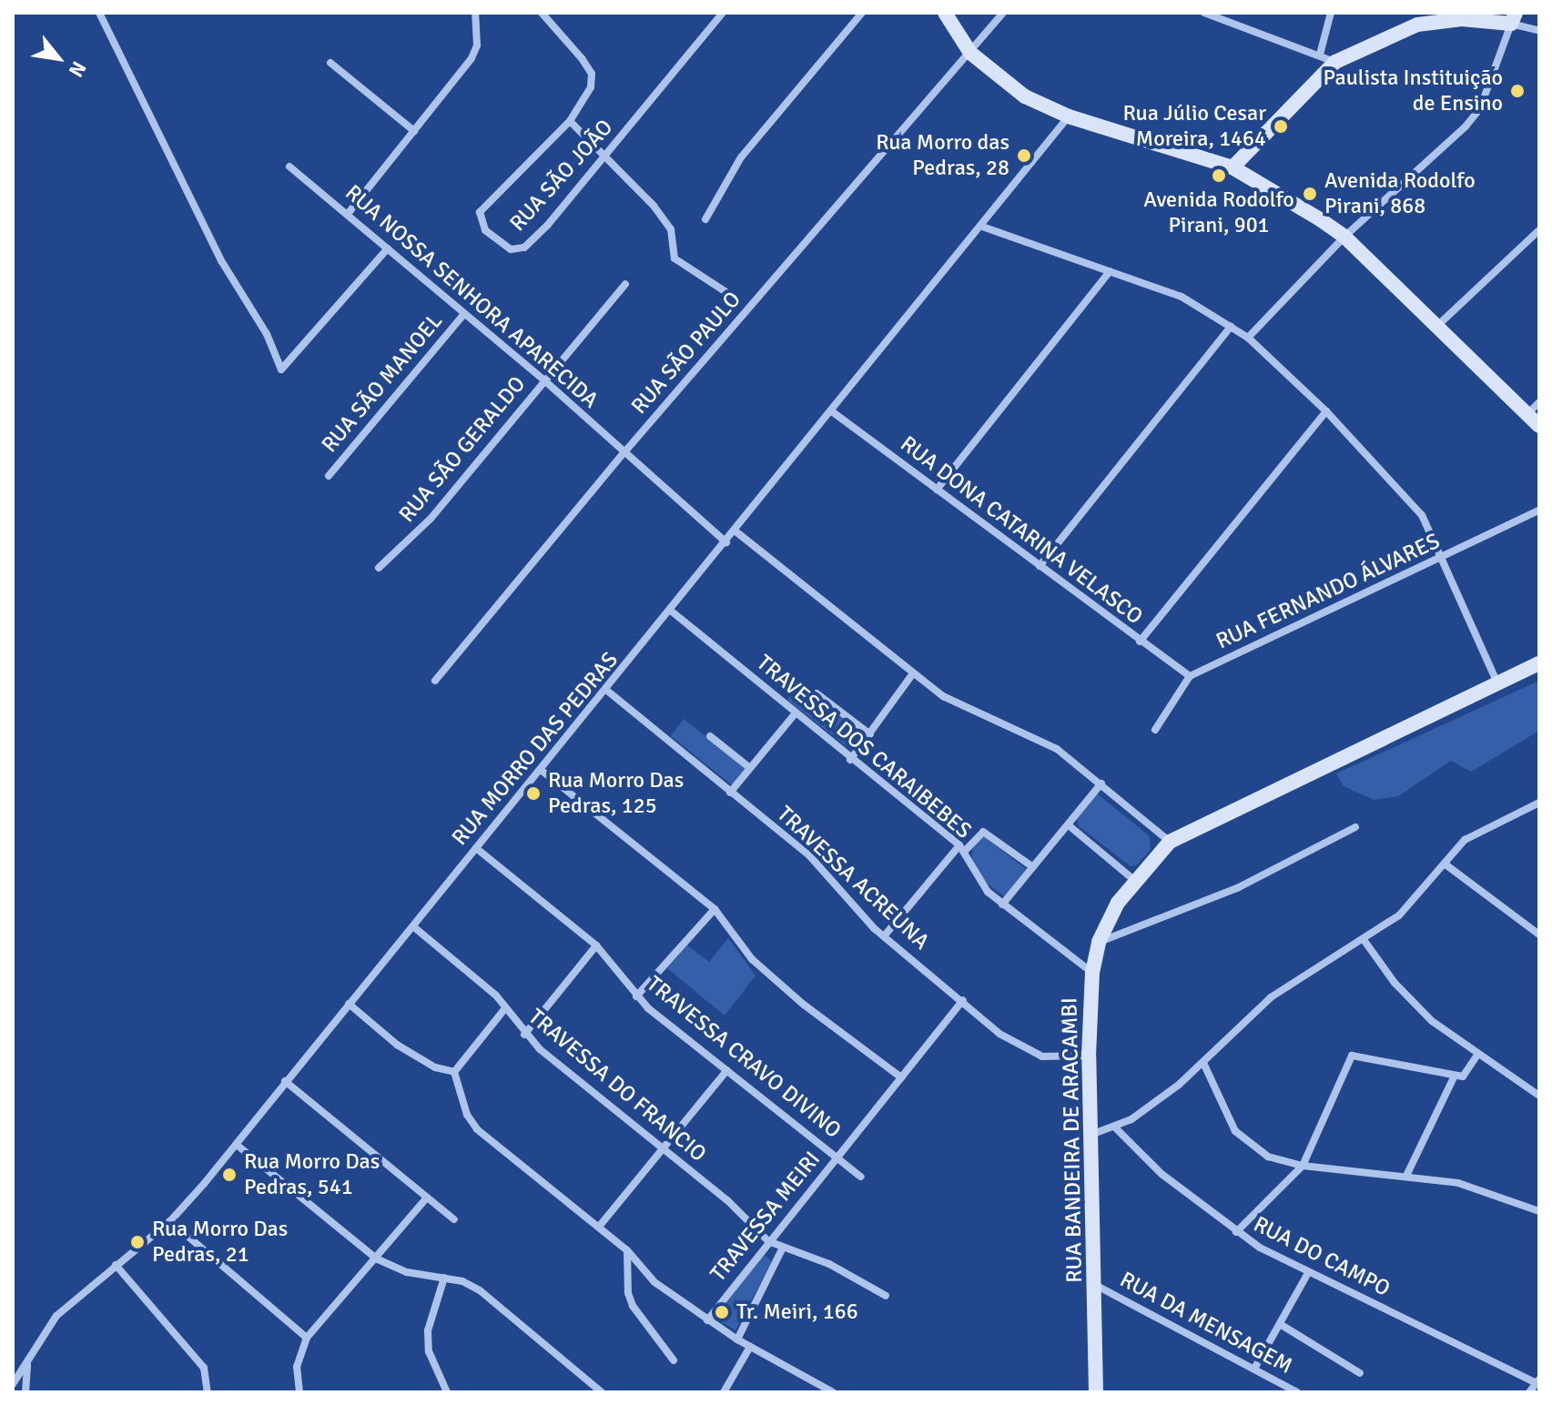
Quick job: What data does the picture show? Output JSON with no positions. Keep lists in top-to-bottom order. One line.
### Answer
{"streets":{"main road":["RUA BANDEIRA DE ARACAMBI"],"street":["RUA SÃO JOÃO","RUA NOSSA SENHORA APARECIDA","RUA SÃO PAULO","RUA SÃO MANOEL","RUA SÃO GERALDO","RUA DONA CATARINA VELASCO","RUA FERNANDO ÁLVARES","TRAVESSA DOS CARAIBEBES","RUA MORRO DAS PEDRAS","TRAVESSA ACREUNA","TRAVESSA CRAVO DIVINO","TRAVESSA DO FRANCIO","TRAVESSA MEIRI","RUA DO CAMPO","RUA DA MENSAGEM"]},"crossings":[["RUA NOSSA SENHORA APARECIDA","RUA SÃO PAULO"],["RUA NOSSA SENHORA APARECIDA","RUA SÃO MANOEL"],["RUA NOSSA SENHORA APARECIDA","RUA SÃO GERALDO"],["RUA NOSSA SENHORA APARECIDA","RUA MORRO DAS PEDRAS"],["RUA DONA CATARINA VELASCO","RUA FERNANDO ÁLVARES"],["RUA DONA CATARINA VELASCO","RUA MORRO DAS PEDRAS"],["TRAVESSA DOS CARAIBEBES","RUA MORRO DAS PEDRAS"],["TRAVESSA DOS CARAIBEBES","RUA BANDEIRA DE ARACAMBI"],["RUA MORRO DAS PEDRAS","TRAVESSA ACREUNA"],["RUA MORRO DAS PEDRAS","TRAVESSA CRAVO DIVINO"],["RUA MORRO DAS PEDRAS","TRAVESSA DO FRANCIO"],["TRAVESSA ACREUNA","RUA BANDEIRA DE ARACAMBI"],["TRAVESSA ACREUNA","TRAVESSA MEIRI"],["TRAVESSA CRAVO DIVINO","TRAVESSA MEIRI"],["TRAVESSA DO FRANCIO","TRAVESSA MEIRI"],["RUA BANDEIRA DE ARACAMBI","RUA DA MENSAGEM"]],"places":["Paulista Instituição de Ensino","Rua Júlio Cesar Moreira, 1464","Rua Morro das Pedras, 28","Avenida Rodolfo Pirani, 901","Avenida Rodolfo Pirani, 868","Rua Morro Das Pedras, 125","Rua Morro Das Pedras, 541","Rua Morro Das Pedras, 21","Tr. Meiri, 166"],"north":"bottom right"}
